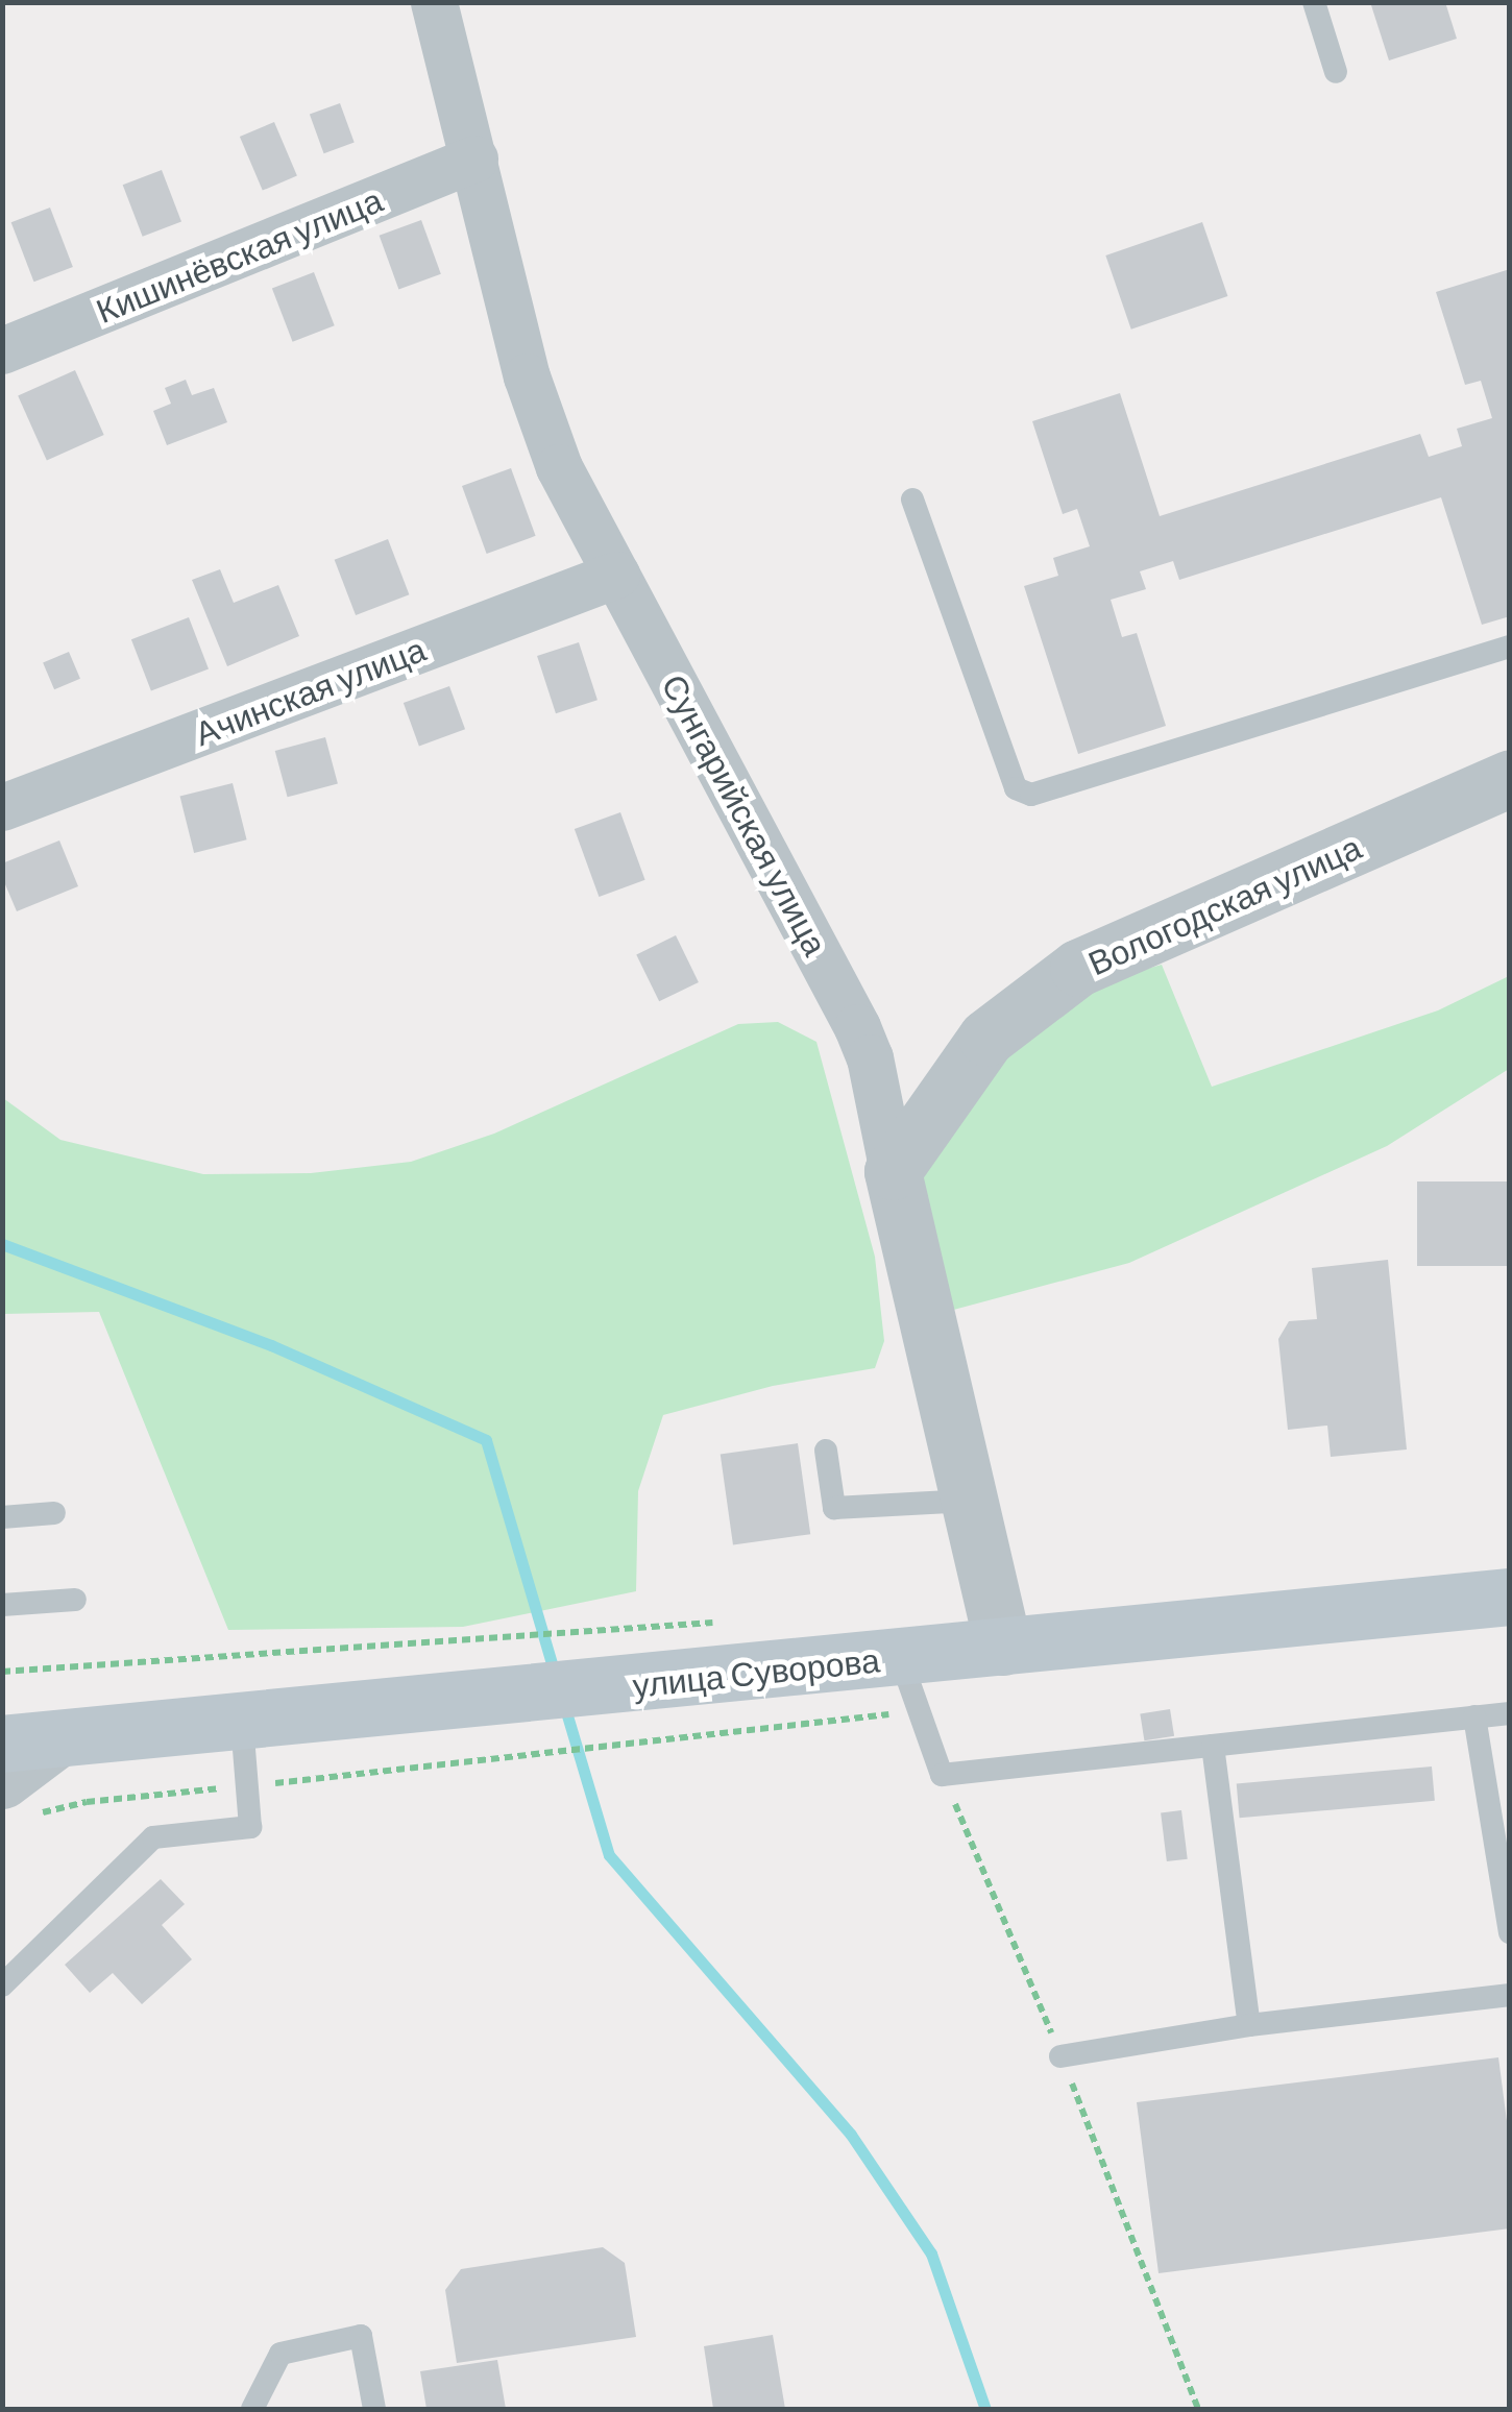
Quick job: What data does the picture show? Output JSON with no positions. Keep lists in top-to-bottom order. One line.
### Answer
{"streets":{"main road":["улица Суворова"],"street":["Кишинёвская улица","Ачинская улица","Сунгарийская улица","Вологодская улица"]},"crossings":[["Кишинёвская улица","Сунгарийская улица"],["Ачинская улица","Сунгарийская улица"],["Сунгарийская улица","Вологодская улица"],["Сунгарийская улица","улица Суворова"]]}
